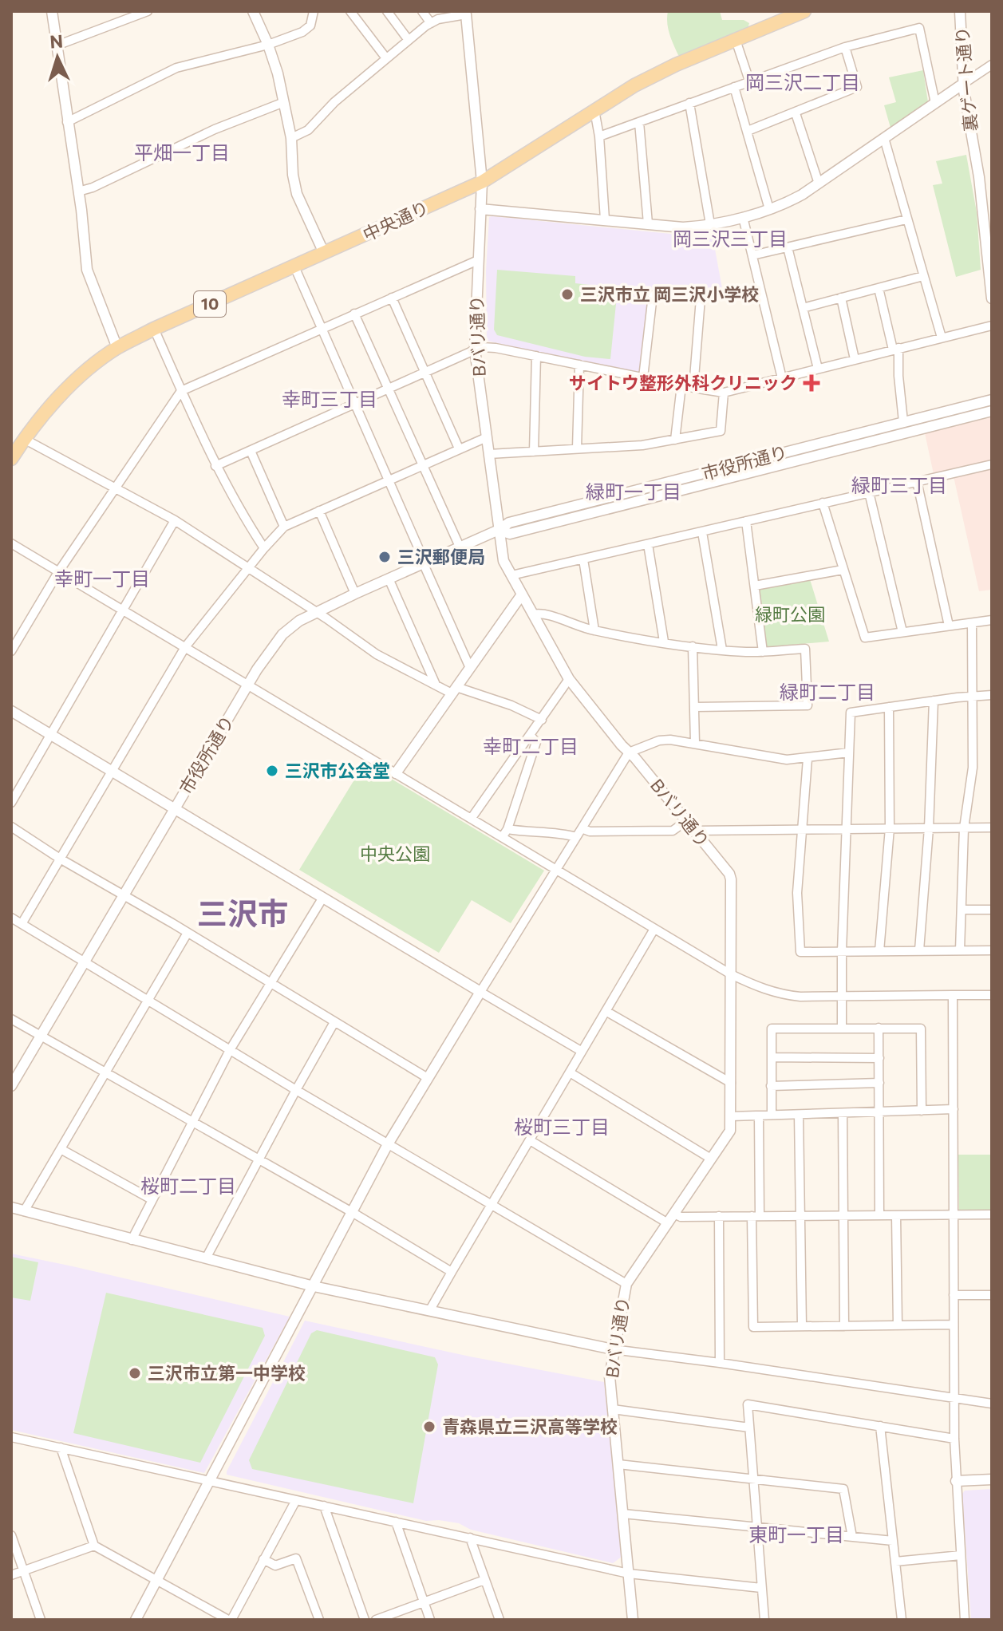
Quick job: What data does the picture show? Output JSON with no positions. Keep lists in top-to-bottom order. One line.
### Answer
{"streets":{"main road":["中央通り","10"],"street":["裏ゲート通り","Bバリ通り","市役所通り"]},"crossings":[["中央通り","Bバリ通り"],["Bバリ通り","市役所通り"]],"districts":["岡三沢二丁目","平畑一丁目","岡三沢三丁目","幸町三丁目","緑町三丁目","緑町一丁目","幸町一丁目","緑町二丁目","幸町二丁目","三沢市","桜町三丁目","桜町二丁目","東町一丁目"],"parks":["緑町公園","中央公園"],"places":{"other":["三沢市立 岡三沢小学校","三沢郵便局","三沢市公会堂","三沢市立第一中学校","青森県立三沢高等学校"],"health":["サイトウ整形外科クリニック"]},"north":"top"}
